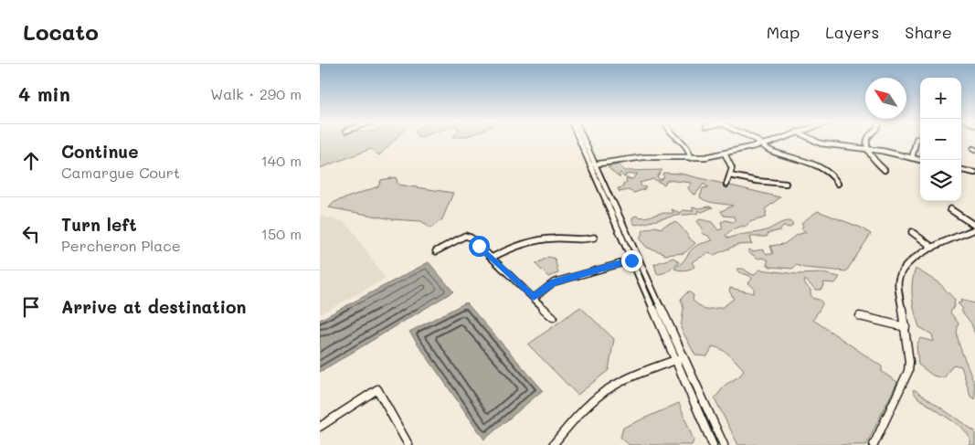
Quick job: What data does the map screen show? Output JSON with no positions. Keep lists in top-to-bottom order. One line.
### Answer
{"north":"top left","page":{"header":"Locato","nav":["Map","Layers","Share"],"heading":["4 min","Walk · 290 m"],"map_buttons":["+","−"],"list":[["Continue","Camargue Court","140 m"],["Turn left","Percheron Place","150 m"],"Arrive at destination"]}}
